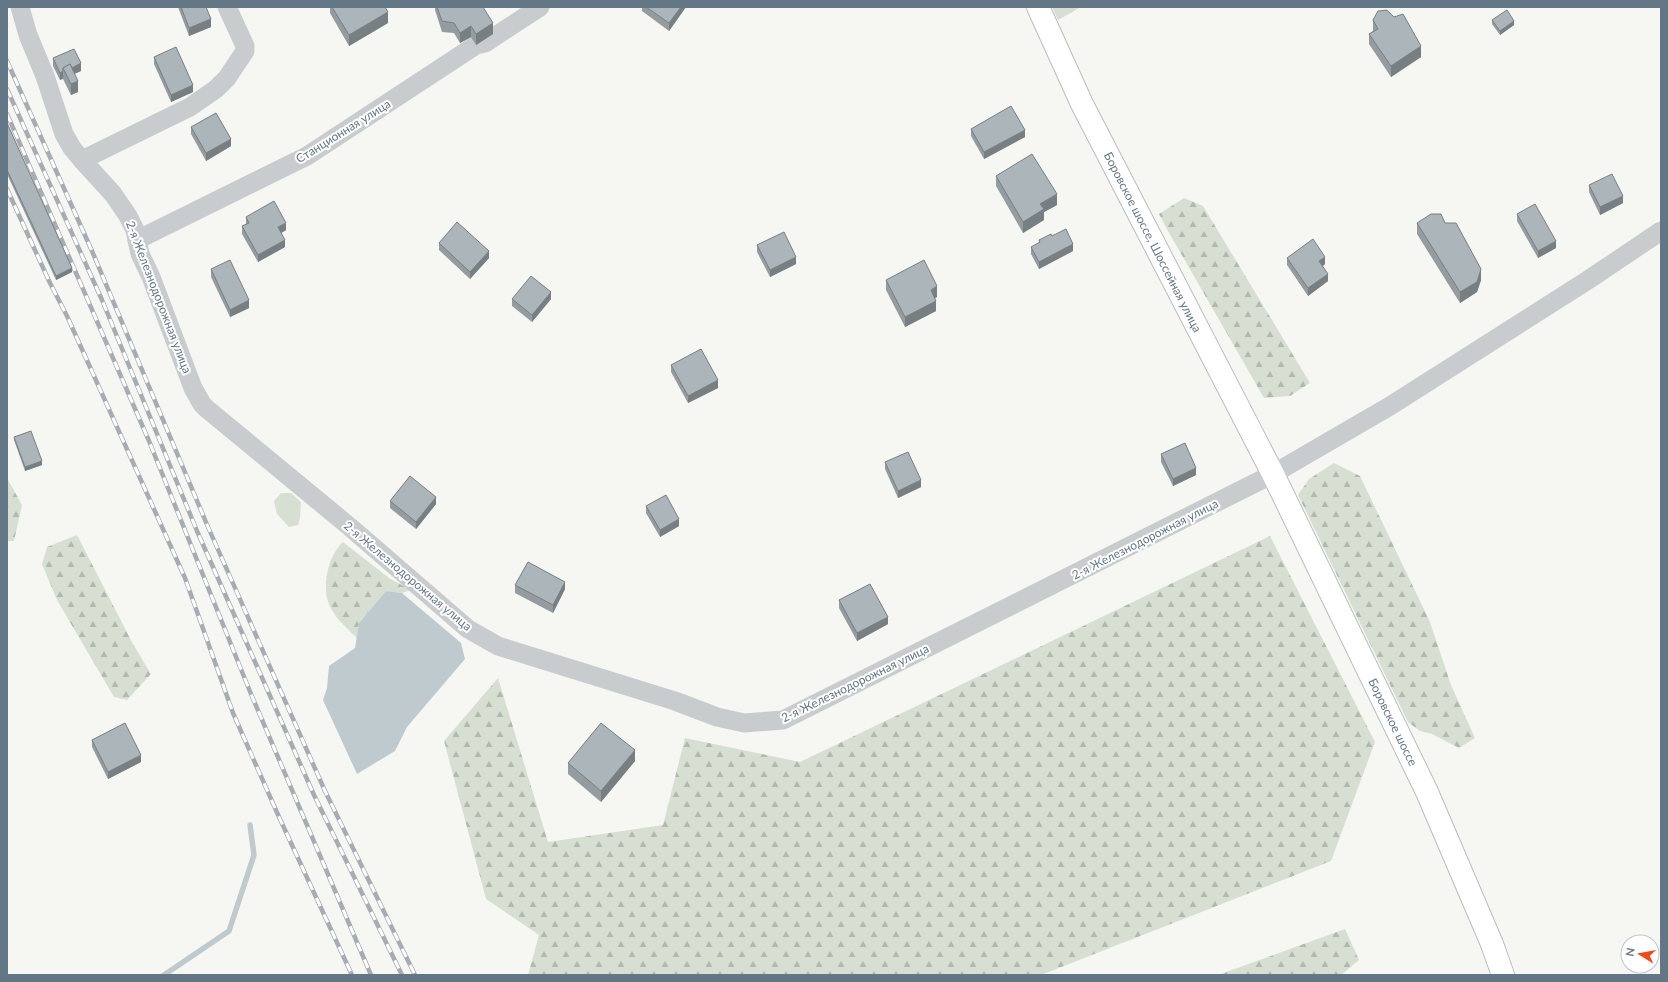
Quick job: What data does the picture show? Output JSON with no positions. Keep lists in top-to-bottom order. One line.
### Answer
{"streets":{"main road":["Боровское шоссе, Шоссейная улица","Боровское шоссе"],"street":["Станционная улица","2-я Железнодорожная улица"]},"crossings":[["Станционная улица","2-я Железнодорожная улица"],["Боровское шоссе, Шоссейная улица","2-я Железнодорожная улица"],["Боровское шоссе, Шоссейная улица","Боровское шоссе"],["2-я Железнодорожная улица","Боровское шоссе"]],"north":"left"}
